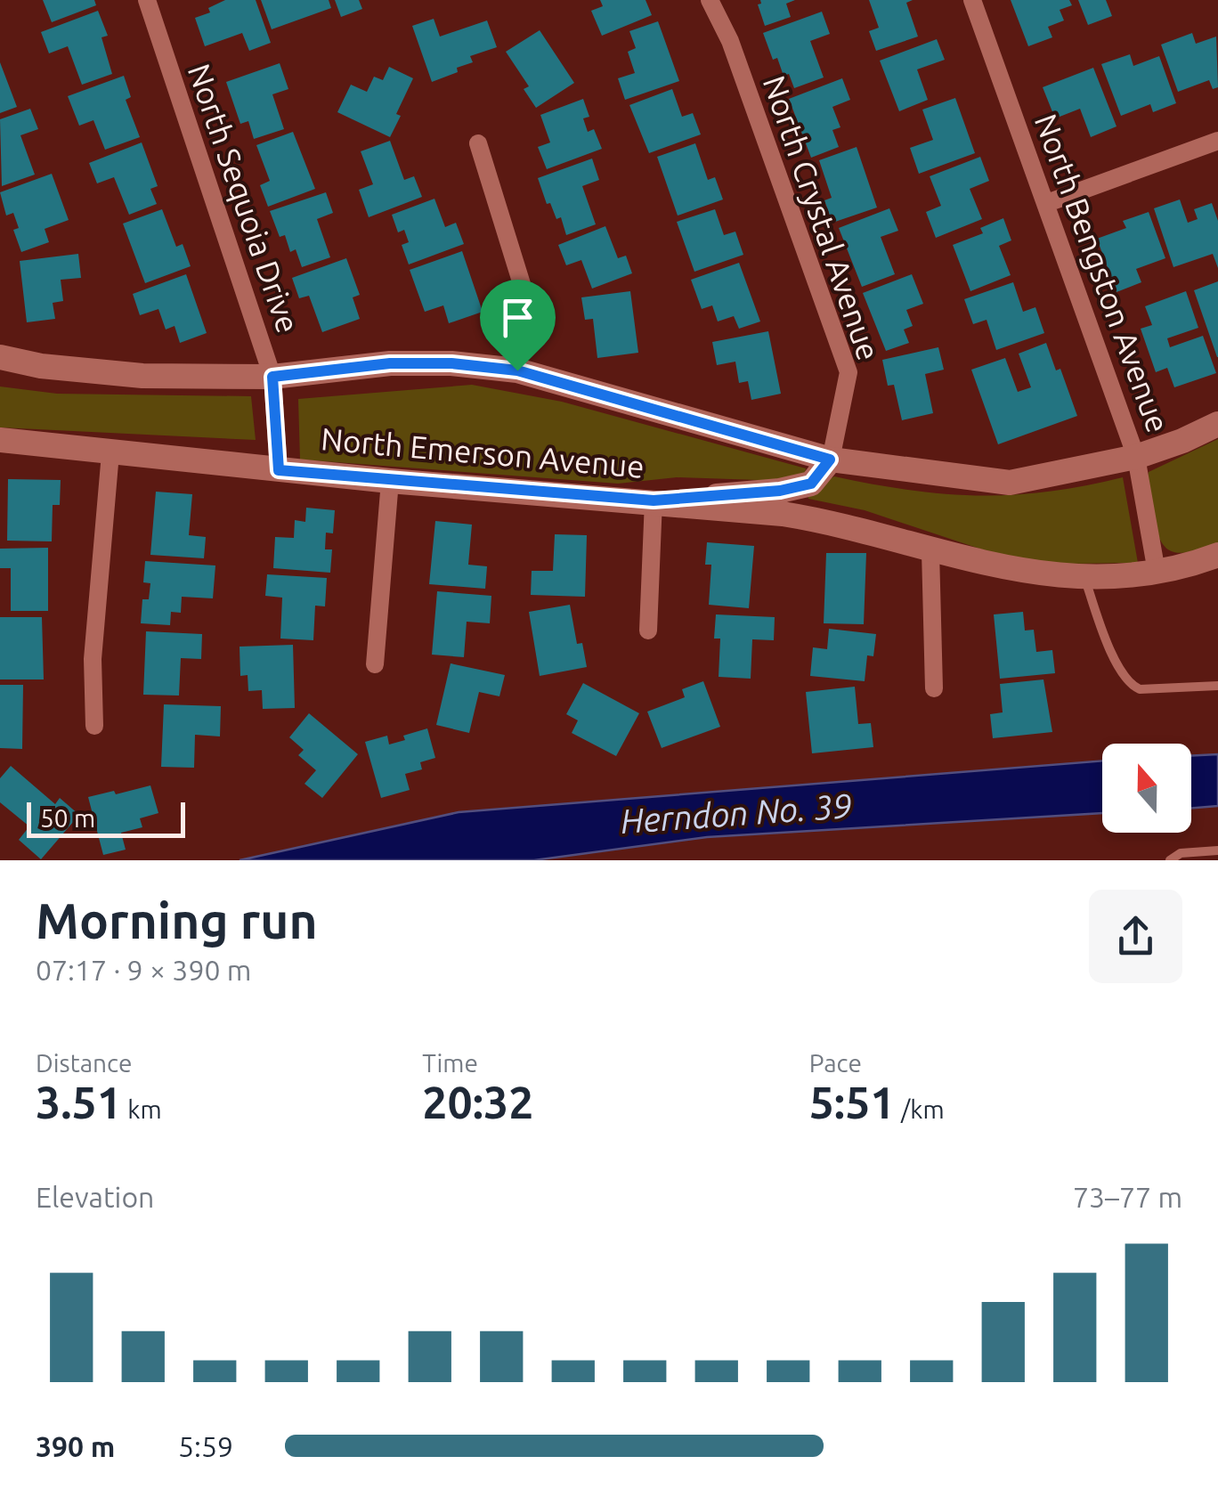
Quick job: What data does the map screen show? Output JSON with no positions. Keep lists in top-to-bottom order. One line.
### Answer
{"streets":{"street":["North Sequoia Drive","North Crystal Avenue","North Bengston Avenue","North Emerson Avenue"]},"crossings":[["North Sequoia Drive","North Emerson Avenue"],["North Crystal Avenue","North Emerson Avenue"],["North Bengston Avenue","North Emerson Avenue"]],"water":["Herndon No. 39"],"scale_bar":"50 m","north":"top","page":{"scale":"50 m","heading":["Morning run","07:17 · 9 × 390 m"],"stats":[["Distance","3.51 km"],["Time","20:32"],["Pace","5:51 /km"]],"chart":["Elevation","73–77 m"],"list":[{"name":"390 m","note":"5:59"}]}}
